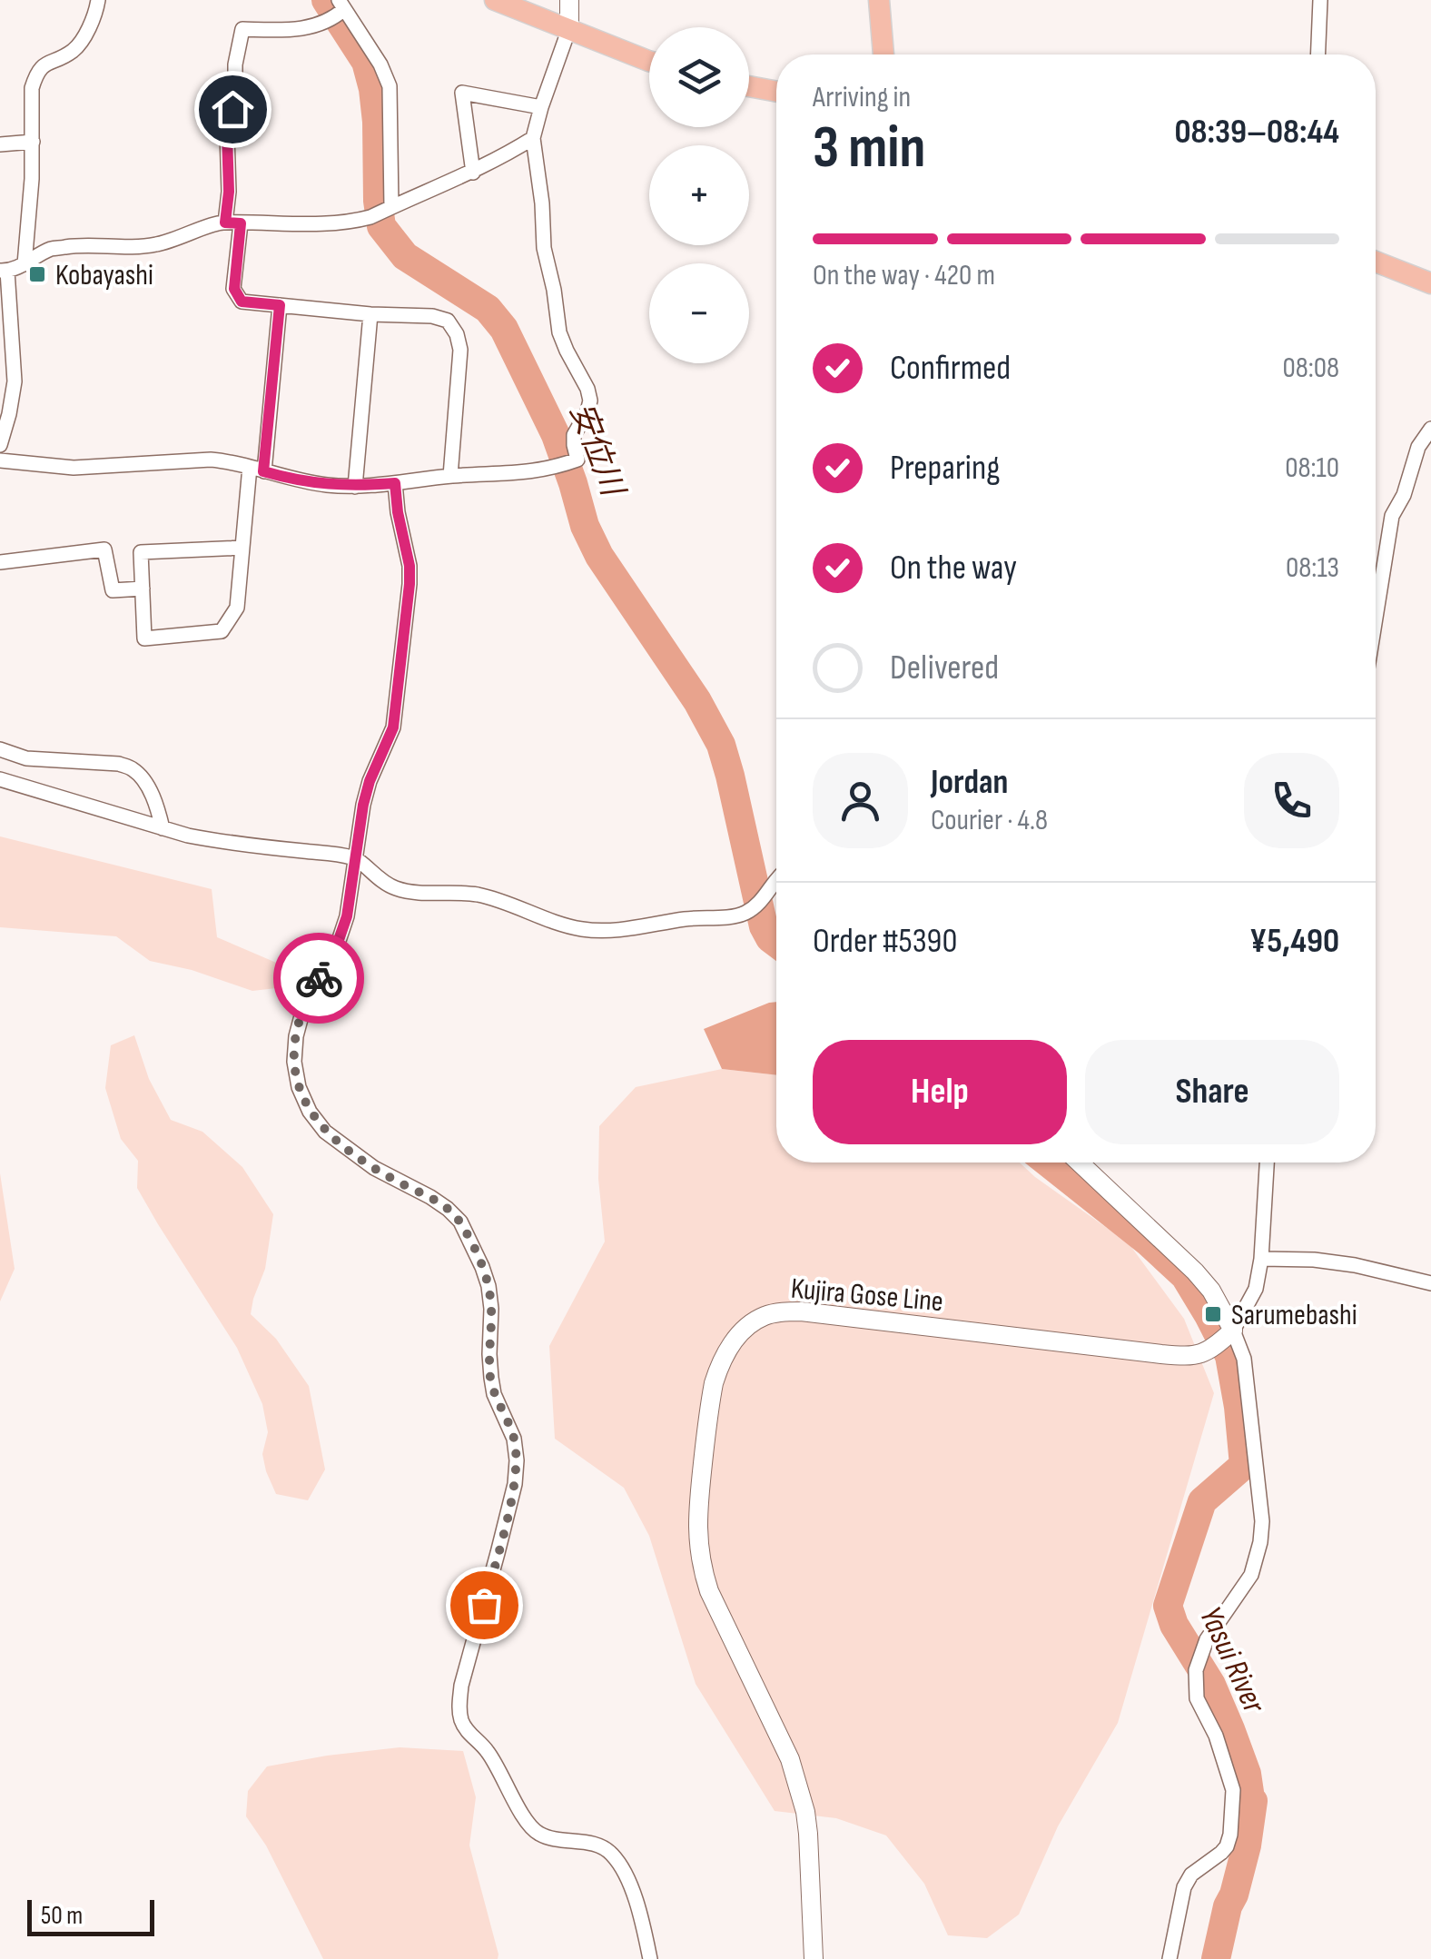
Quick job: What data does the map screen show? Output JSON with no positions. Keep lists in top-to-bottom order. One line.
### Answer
{"streets":{"main road":["Kujira Gose Line"]},"water":["安位川","Yasui River"],"places":{"transit":["Kobayashi","Sarumebashi"]},"scale_bar":"50 m","page":{"map_buttons":["+","−"],"heading":["3 min","Arriving in","08:39–08:44"],"panel":["Jordan","Courier · 4.8","Order #5390","¥5,490"],"bar":"On the way · 420 m","list":[["Confirmed","08:08"],["Preparing","08:10"],["On the way","08:13"],"Delivered"],"buttons":["Help","Share"],"scale":"50 m"}}
